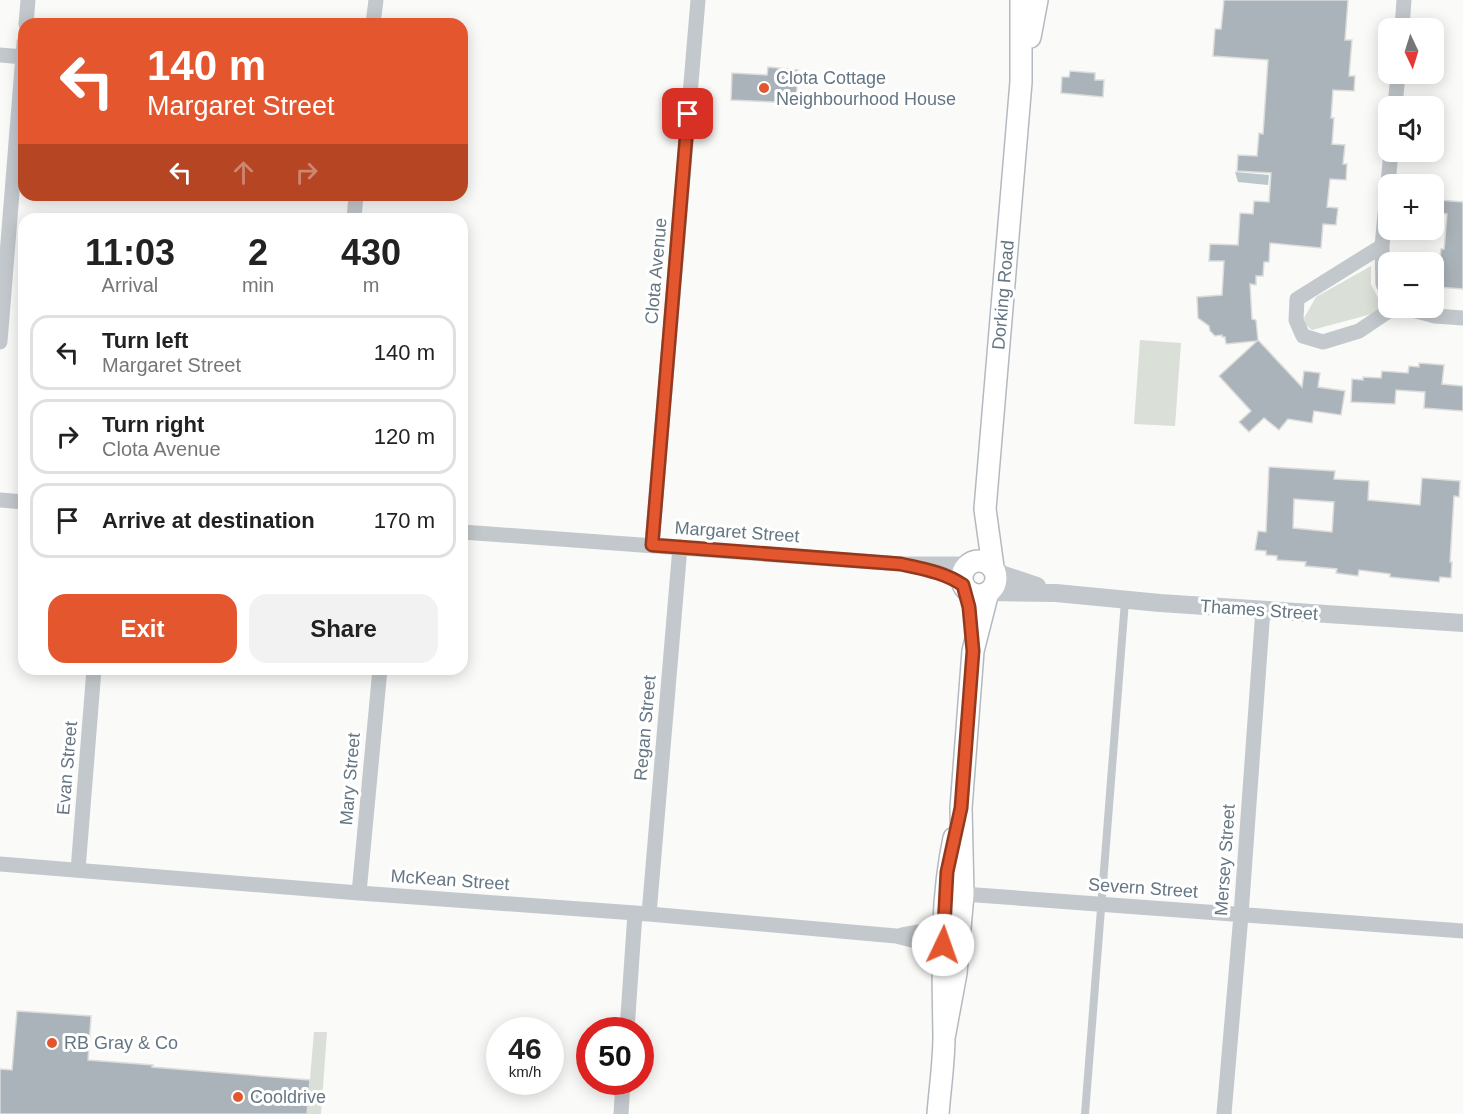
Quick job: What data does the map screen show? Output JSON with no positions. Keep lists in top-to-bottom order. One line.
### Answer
{"streets":{"main road":["Dorking Road"],"street":["Clota Avenue","Margaret Street","Thames Street","Regan Street","Evan Street","Mary Street","Mersey Street","McKean Street","Severn Street"]},"crossings":[["Clota Avenue","Margaret Street"],["Dorking Road","Margaret Street"],["Dorking Road","Thames Street"],["Margaret Street","Thames Street"],["Margaret Street","Regan Street"],["Thames Street","Mersey Street"],["Regan Street","McKean Street"],["Evan Street","McKean Street"],["Mary Street","McKean Street"],["Mersey Street","Severn Street"]],"places":["Clota Cottage Neighbourhood House","RB Gray & Co","Cooldrive"],"north":"bottom","page":{"map_buttons":["+","−"],"turn":["140 m","Margaret Street"],"eta":["11:03","Arrival","2","min","430","m"],"list":[{"name":"Turn left","note":"Margaret Street","value":"140 m"},{"name":"Turn right","note":"Clota Avenue","value":"120 m"},{"name":"Arrive at destination","value":"170 m"}],"buttons":["Exit","Share"],"speed":"46 km/h","limit":"50"}}
